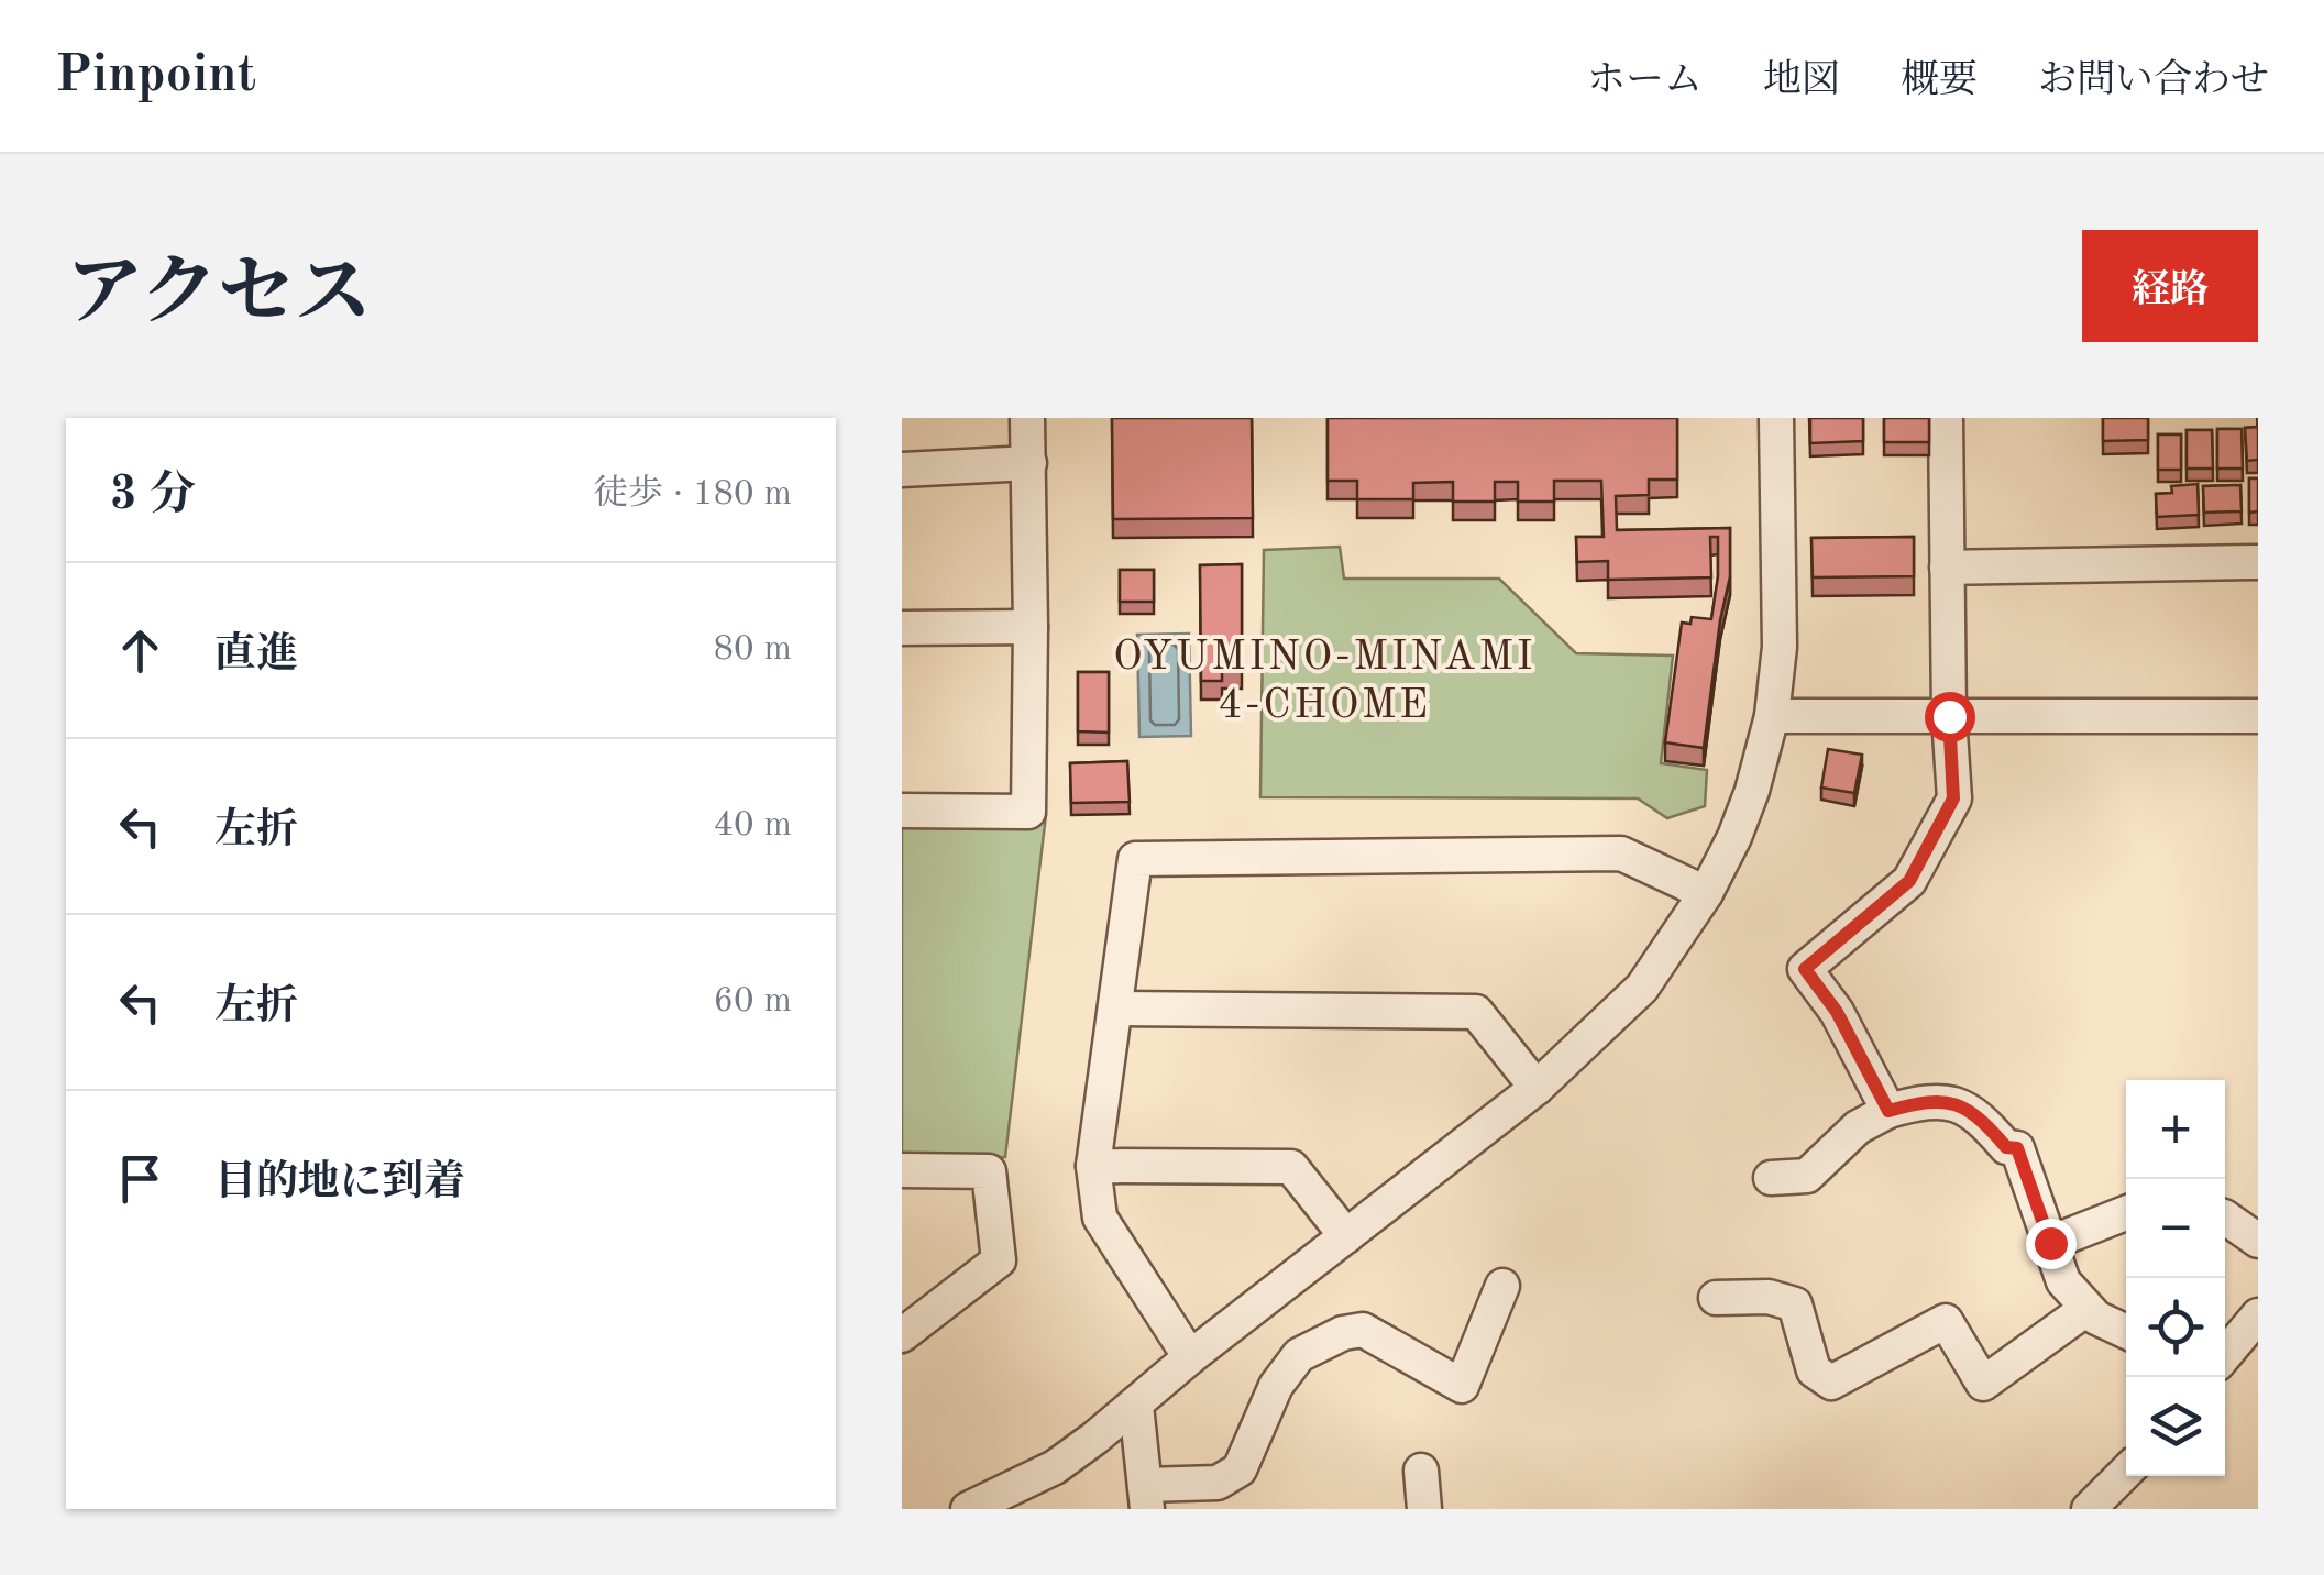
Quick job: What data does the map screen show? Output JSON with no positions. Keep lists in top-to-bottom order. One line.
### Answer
{"districts":["OYUMINO-MINAMI 4-CHOME"],"page":{"header":"Pinpoint","nav":["ホーム","地図","概要","お問い合わせ"],"title":"アクセス","buttons":"経路","heading":["3 分","徒歩 · 180 m"],"list":[["直進","80 m"],["左折","40 m"],["左折","60 m"],"目的地に到着"],"map_buttons":["+","−"]}}
